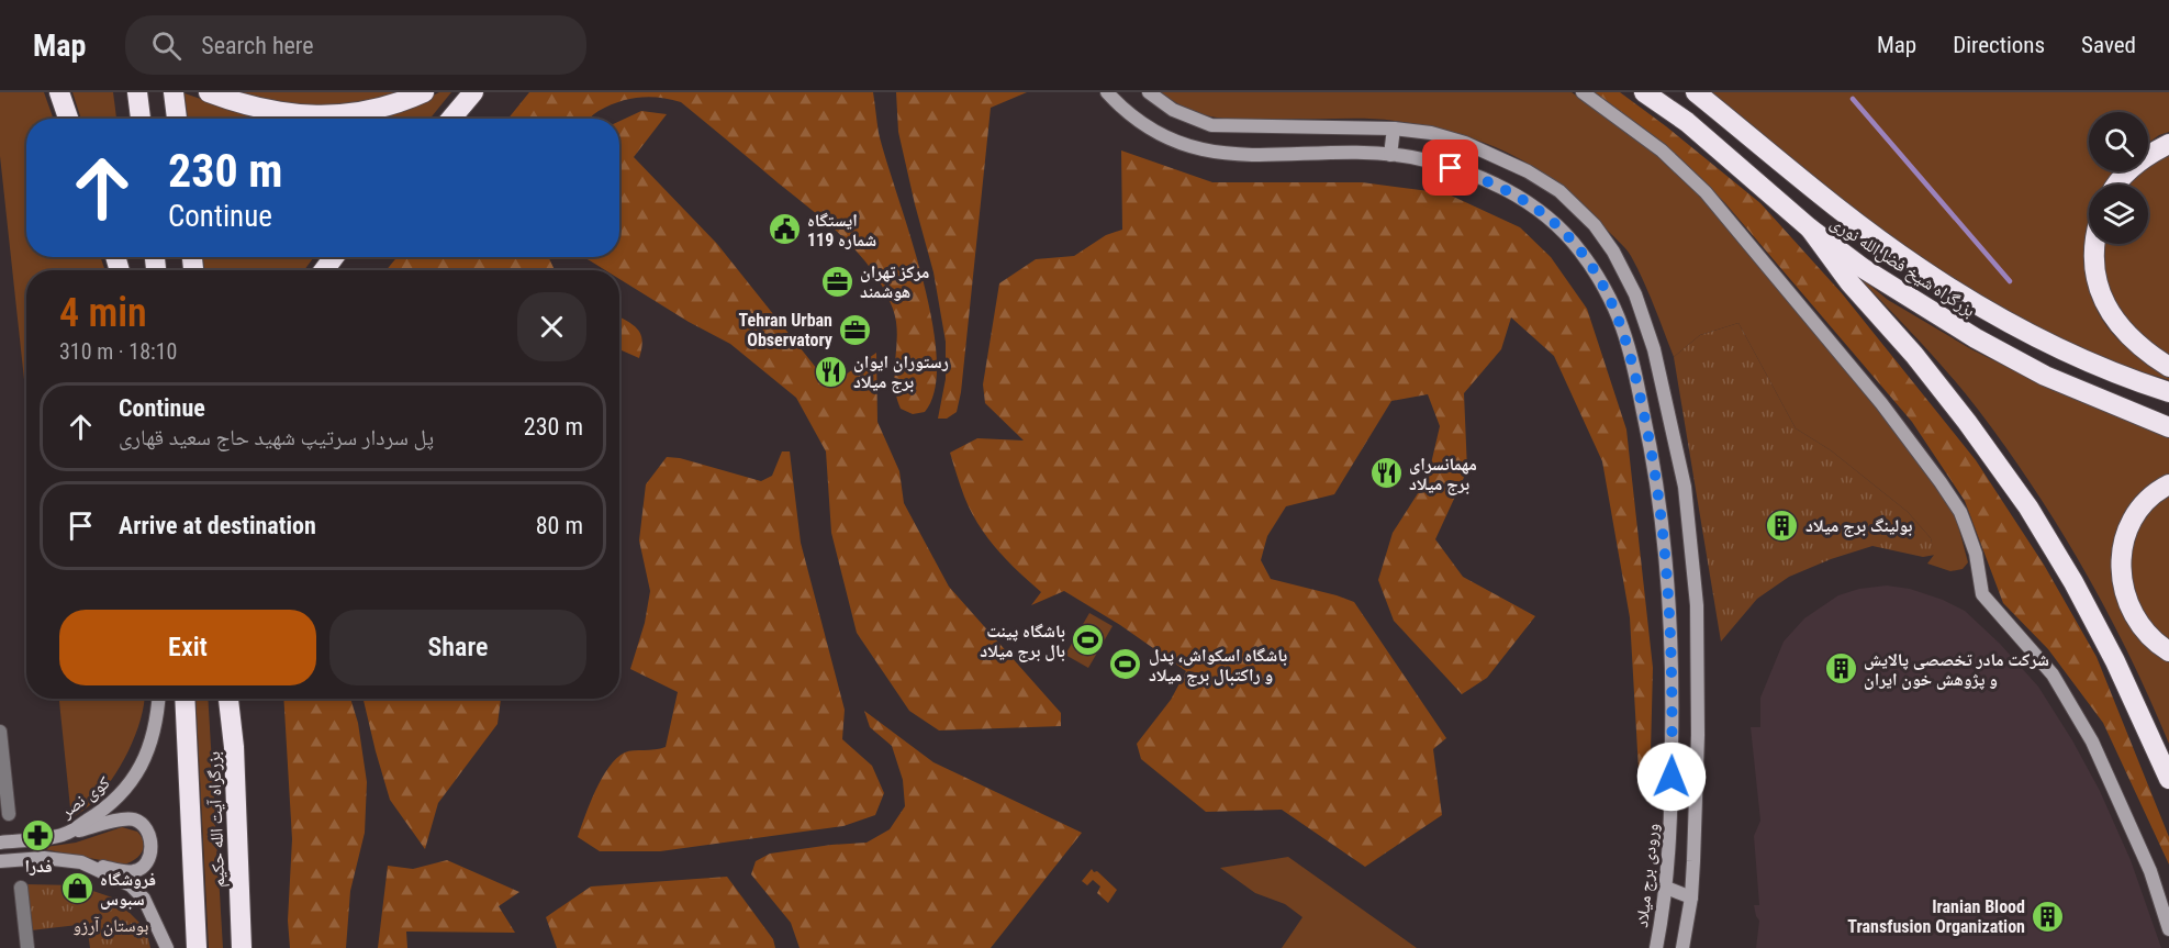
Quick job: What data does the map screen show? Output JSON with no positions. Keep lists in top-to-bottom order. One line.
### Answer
{"streets":{"highway":["بزرگراه شیخ فضل‌الله نوری","بزرگراه آیت الله حکیم"],"street":["کوی نصر","ورودی برج میلاد"]},"parks":["بوستان آرزو"],"places":{"public building":["ایستگاه شماره 119"],"office":["مرکز تهران هوشمند","Tehran Urban Observatory"],"restaurant":["رستوران ایوان برج میلاد","مهمانسرای برج میلاد"],"building":["بولینگ برج ميلاد","شرکت مادر تخصصی پالایش و پژوهش خون ایران","Iranian Blood Transfusion Organization"],"sports":["باشگاه پینت بال برج میلاد","باشگاه اسکواش، پدل و راکتبال برج میلاد"],"pharmacy":["فدرا"],"shop":["فروشگاه سبوس"]},"page":{"header":"Map","search":"Search here","nav":["Map","Directions","Saved"],"turn":["230 m","Continue"],"heading":["4 min","310 m · 18:10"],"list":[{"name":"Continue","note":"پل سردار سرتیپ شهید حاج سعید قهاری","value":"230 m"},{"name":"Arrive at destination","value":"80 m"}],"buttons":["Exit","Share"]}}
